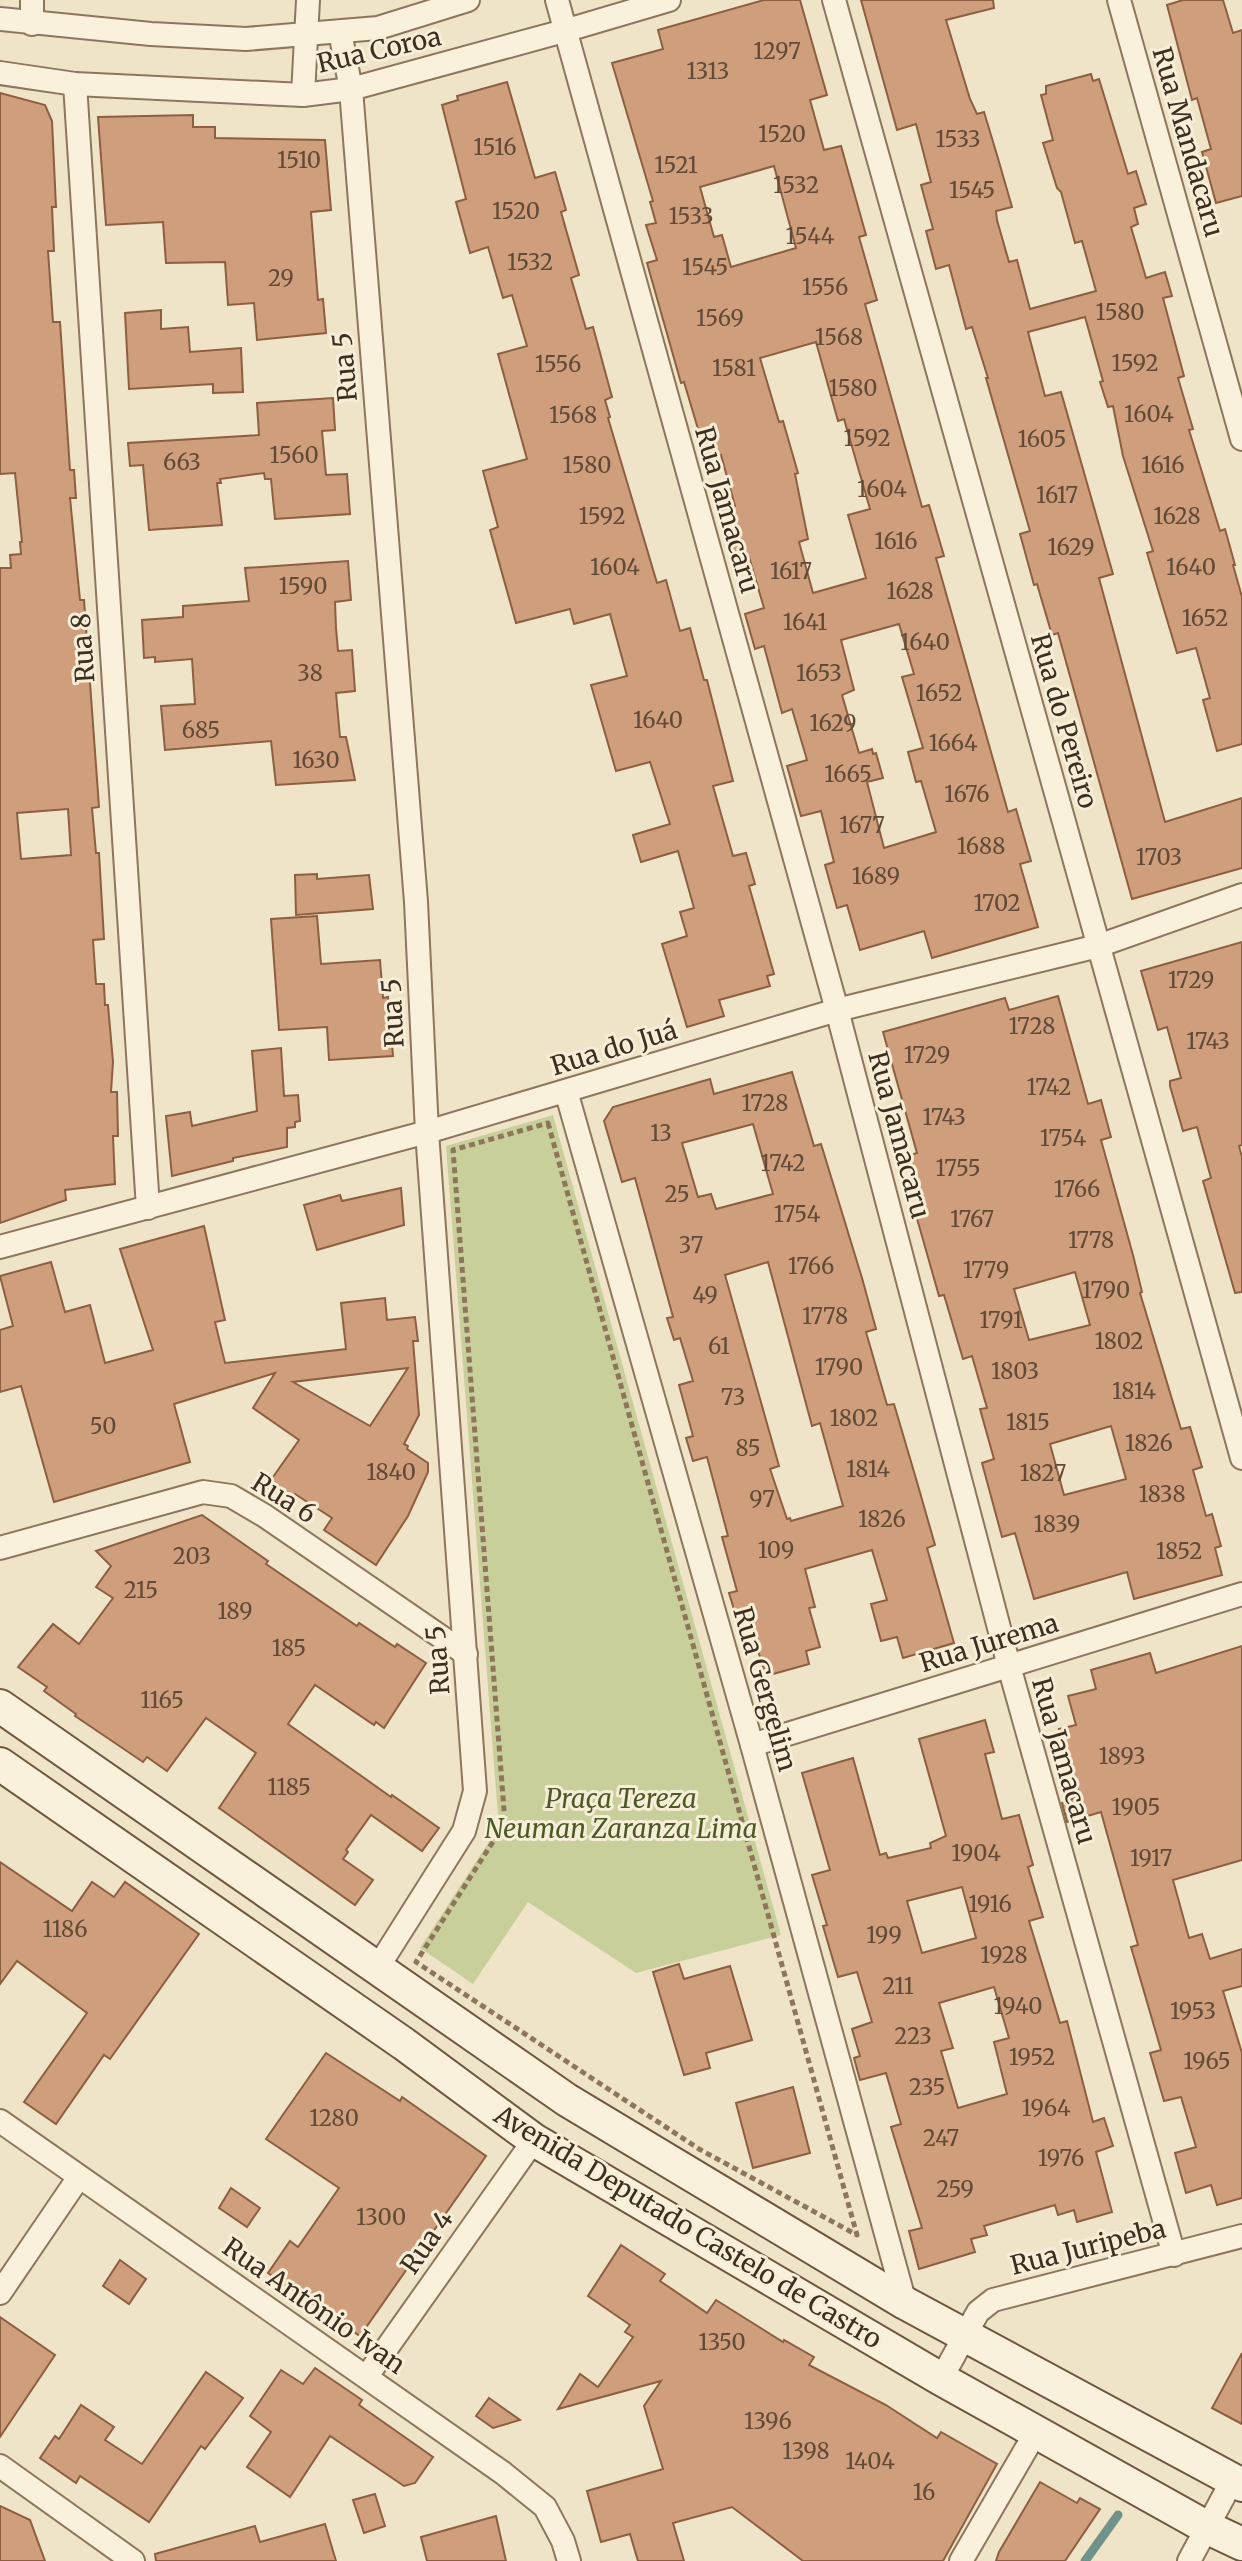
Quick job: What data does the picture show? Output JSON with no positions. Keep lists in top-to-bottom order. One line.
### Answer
{"streets":{"main road":["Avenida Deputado Castelo de Castro"],"street":["Rua Coroa","Rua Mandacaru","Rua 5","Rua Jamacaru","Rua 8","Rua do Pereiro","Rua do Juá","Rua 6","Rua Jurema","Rua Gergelim","Rua 4","Rua Juripeba","Rua Antônio Ivan"]},"crossings":[["Rua Coroa","Rua 5"],["Rua Coroa","Rua Jamacaru"],["Rua Coroa","Rua 8"],["Rua 5","Rua do Juá"],["Rua 5","Rua 6"],["Rua 5","Avenida Deputado Castelo de Castro"],["Rua Jamacaru","Rua do Juá"],["Rua Jamacaru","Rua Jurema"],["Rua Jamacaru","Rua Juripeba"],["Rua 8","Rua do Juá"],["Rua do Pereiro","Rua do Juá"],["Rua do Juá","Rua Gergelim"],["Rua Jurema","Rua Gergelim"],["Rua Gergelim","Avenida Deputado Castelo de Castro"],["Avenida Deputado Castelo de Castro","Rua 4"],["Avenida Deputado Castelo de Castro","Rua Juripeba"],["Rua 4","Rua Antônio Ivan"]],"parks":["Praça Tereza Neuman Zaranza Lima"],"house_numbers":["1297","1313","1520","1533","1516","1510","1521","1532","1545","1520","1533","1544","1532","1545","29","1556","1580","1569","1568","1592","1556","1581","1580","1604","1568","1592","1605","1560","663","1580","1616","1604","1617","1592","1628","1616","1629","1604","1640","1617","1590","1628","1652","1641","1640","38","1653","1652","1640","1629","685","1664","1630","1665","1676","1677","1688","1703","1689","1702","1729","1728","1743","1729","1742","1728","1743","13","1754","1742","1755","1766","25","1754","1767","1778","37","1766","1779","1790","49","1778","1791","1802","61","1790","1803","1814","73","1802","1815","50","1826","85","1814","1840","1827","1838","97","1826","1839","109","1852","203","215","189","185","1165","1893","1185","1905","1904","1917","1916","1186","199","1928","211","1940","1953","223","1952","1965","235","1964","1280","247","1976","259","1300","1350","1396","1398","1404","16"]}
